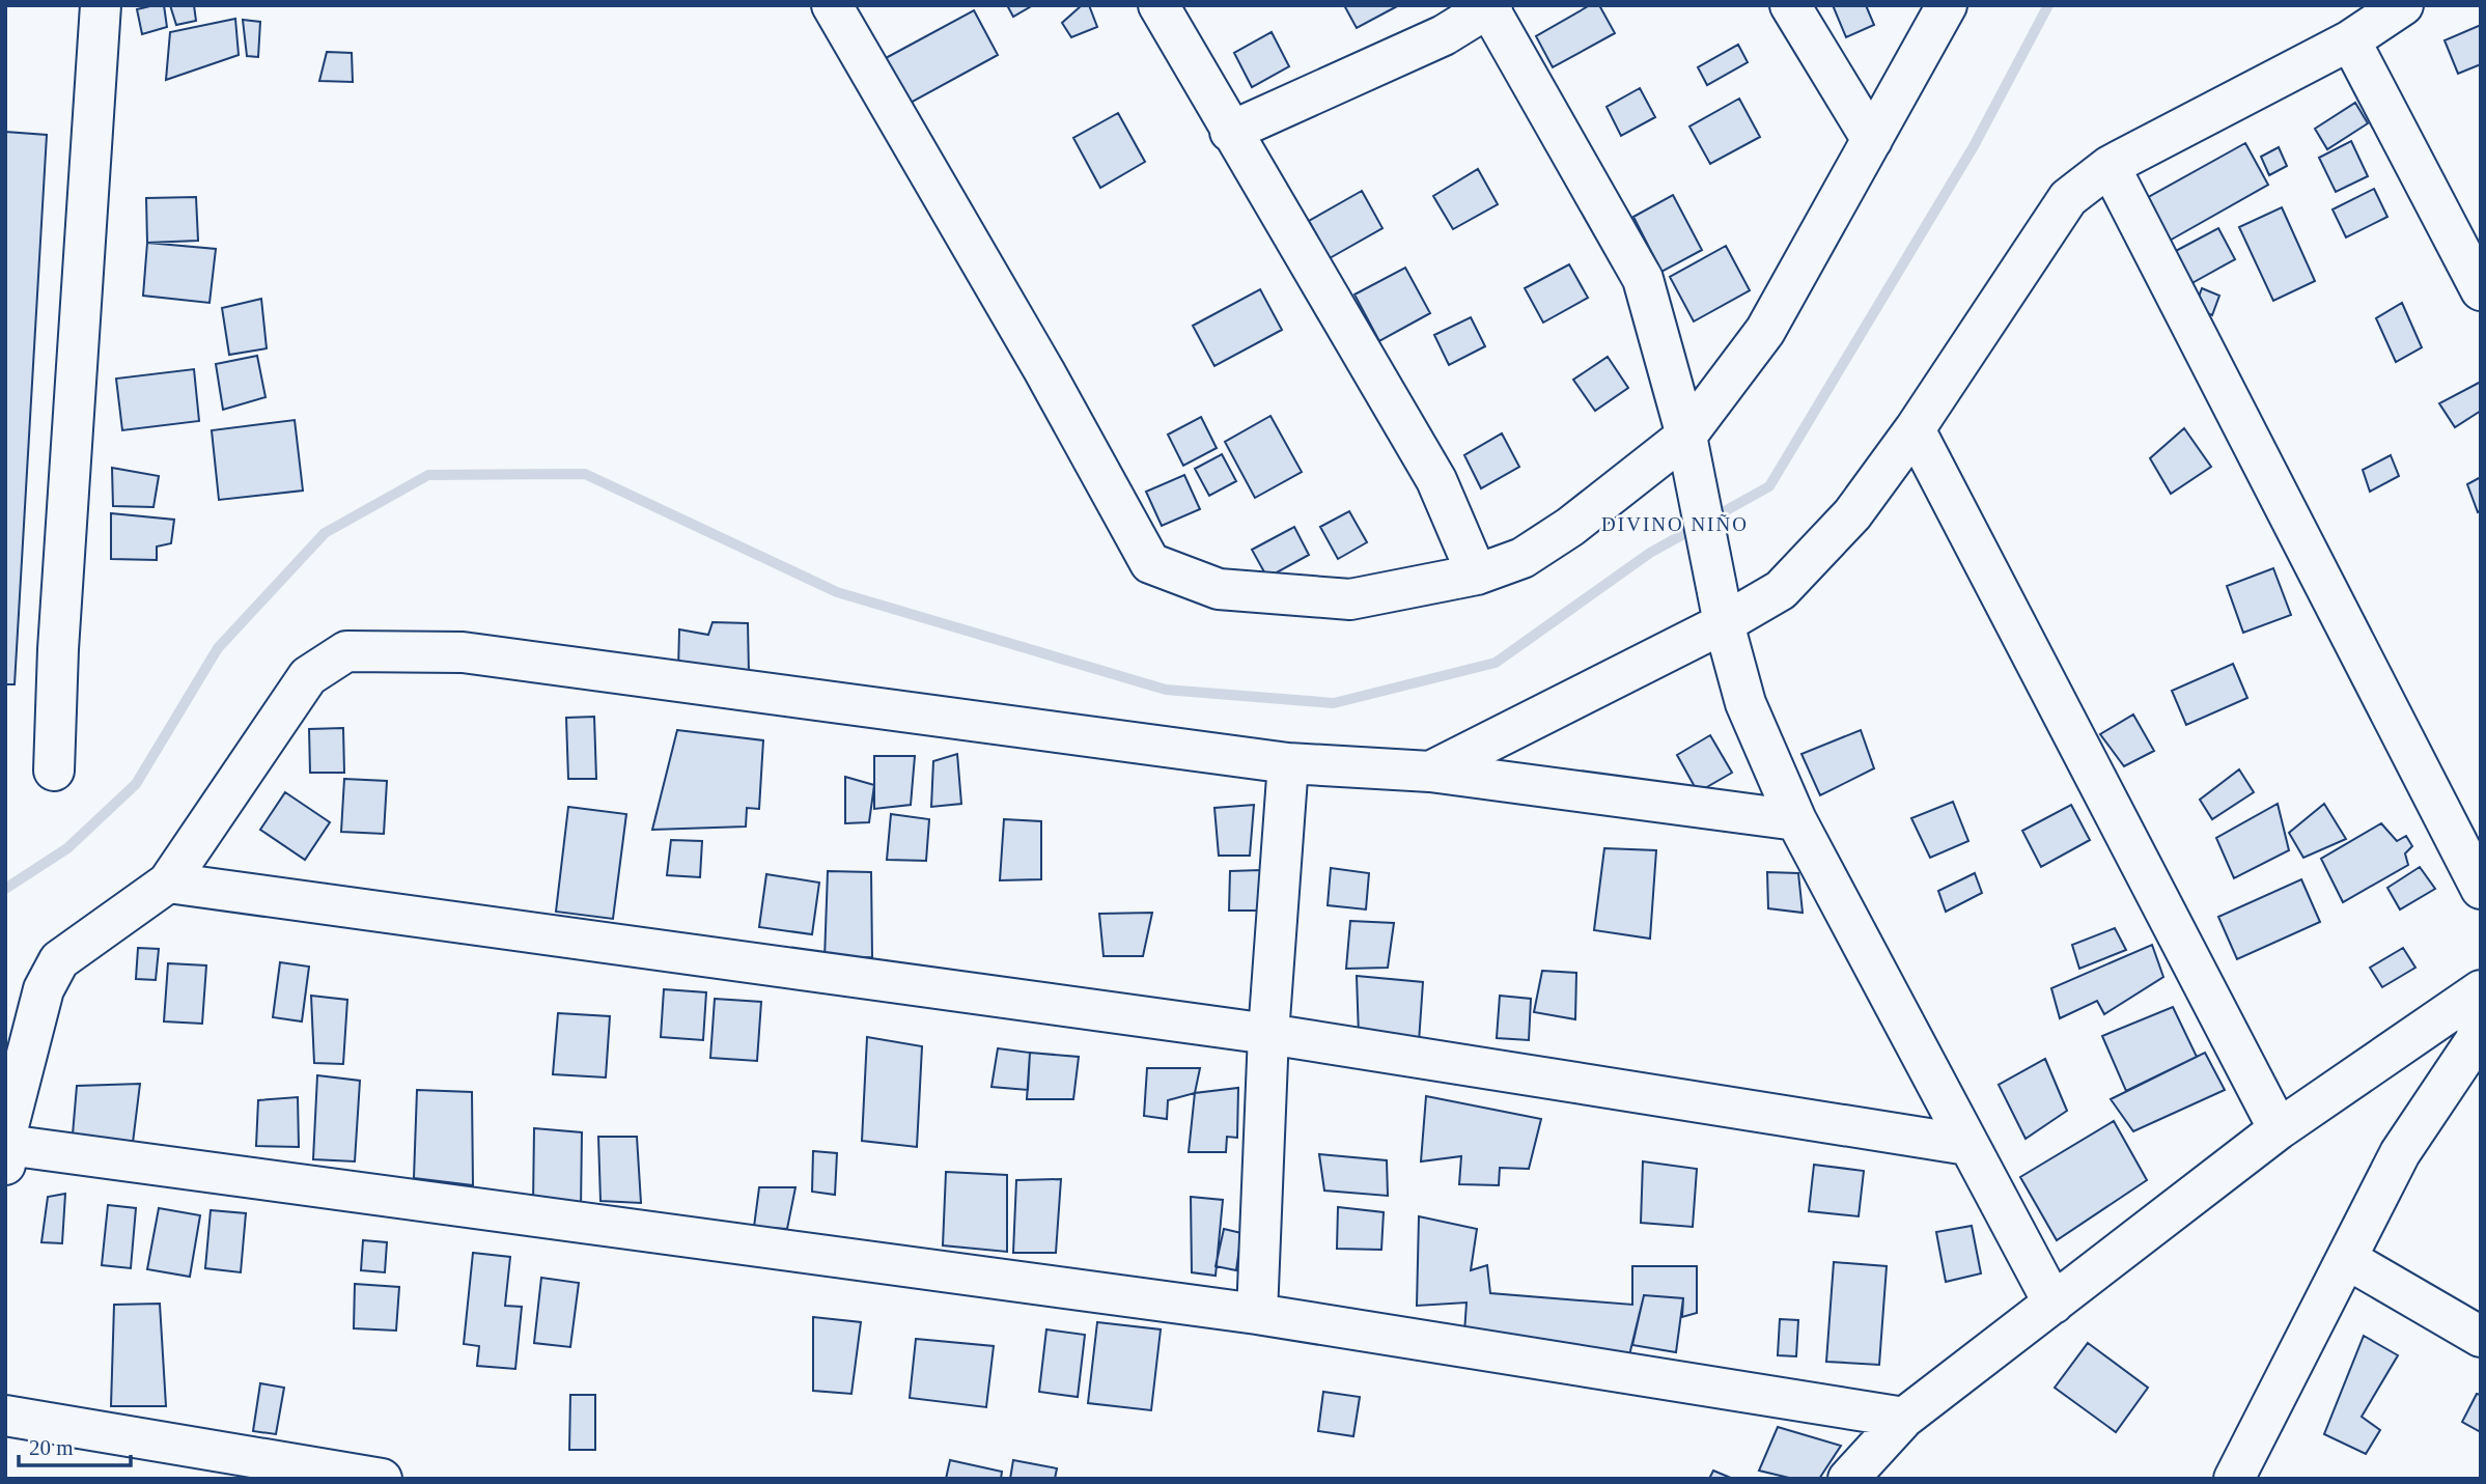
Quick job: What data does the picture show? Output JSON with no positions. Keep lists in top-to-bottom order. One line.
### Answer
{"districts":["DIVINO NIÑO"],"scale_bar":"20 m"}
